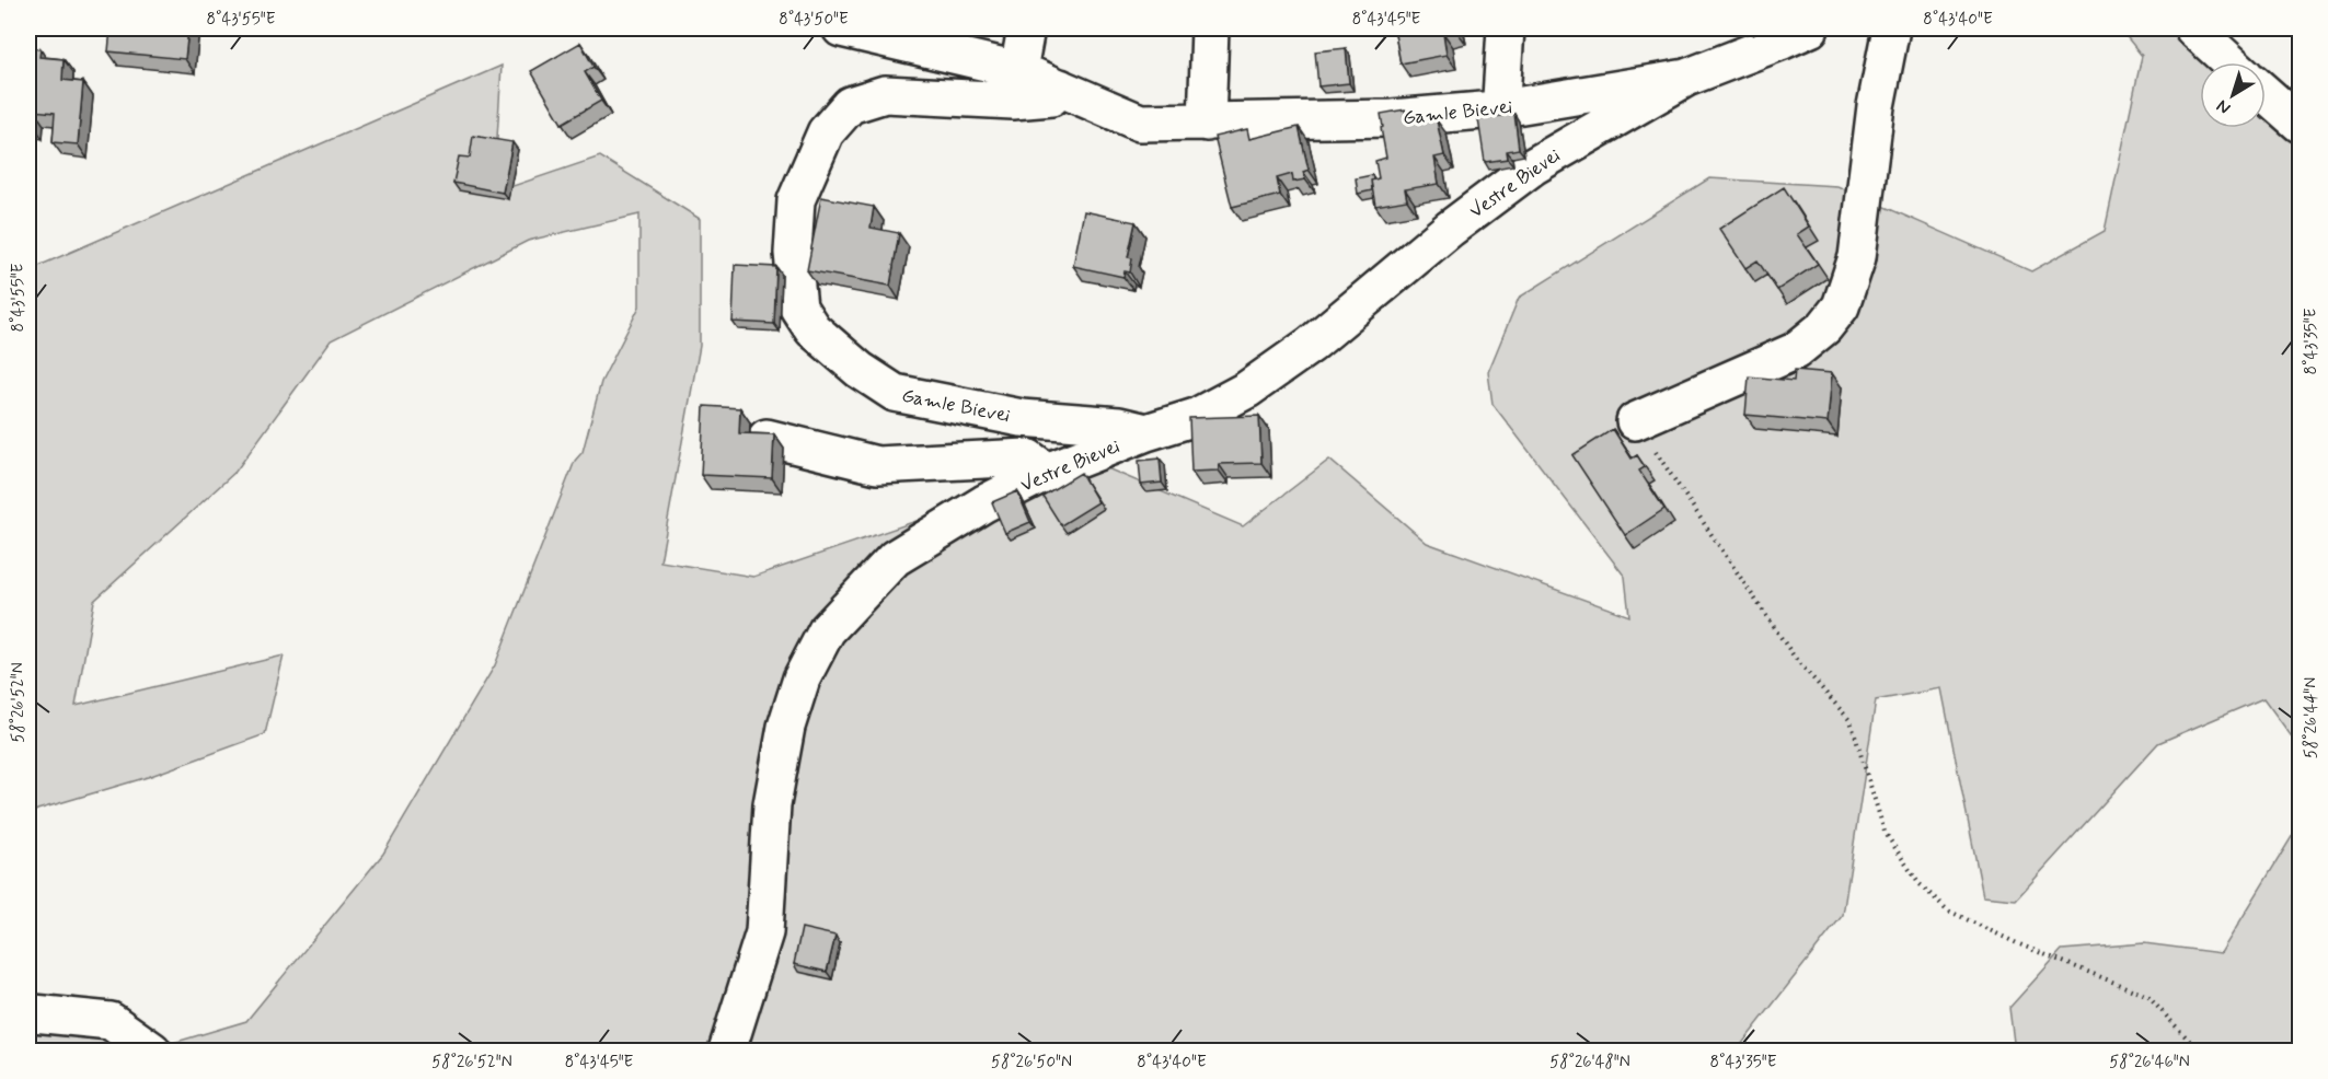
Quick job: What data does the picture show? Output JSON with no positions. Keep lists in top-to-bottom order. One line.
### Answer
{"streets":{"street":["Gamle Bievei","Vestre Bievei"]},"crossings":[["Gamle Bievei","Vestre Bievei"]],"north":"bottom left","coordinates":["8°43'55\"E","8°43'50\"E","8°43'45\"E","8°43'40\"E","8°43'35\"E","58°26'52\"N","58°26'44\"N","58°26'50\"N","58°26'48\"N","58°26'46\"N"]}
